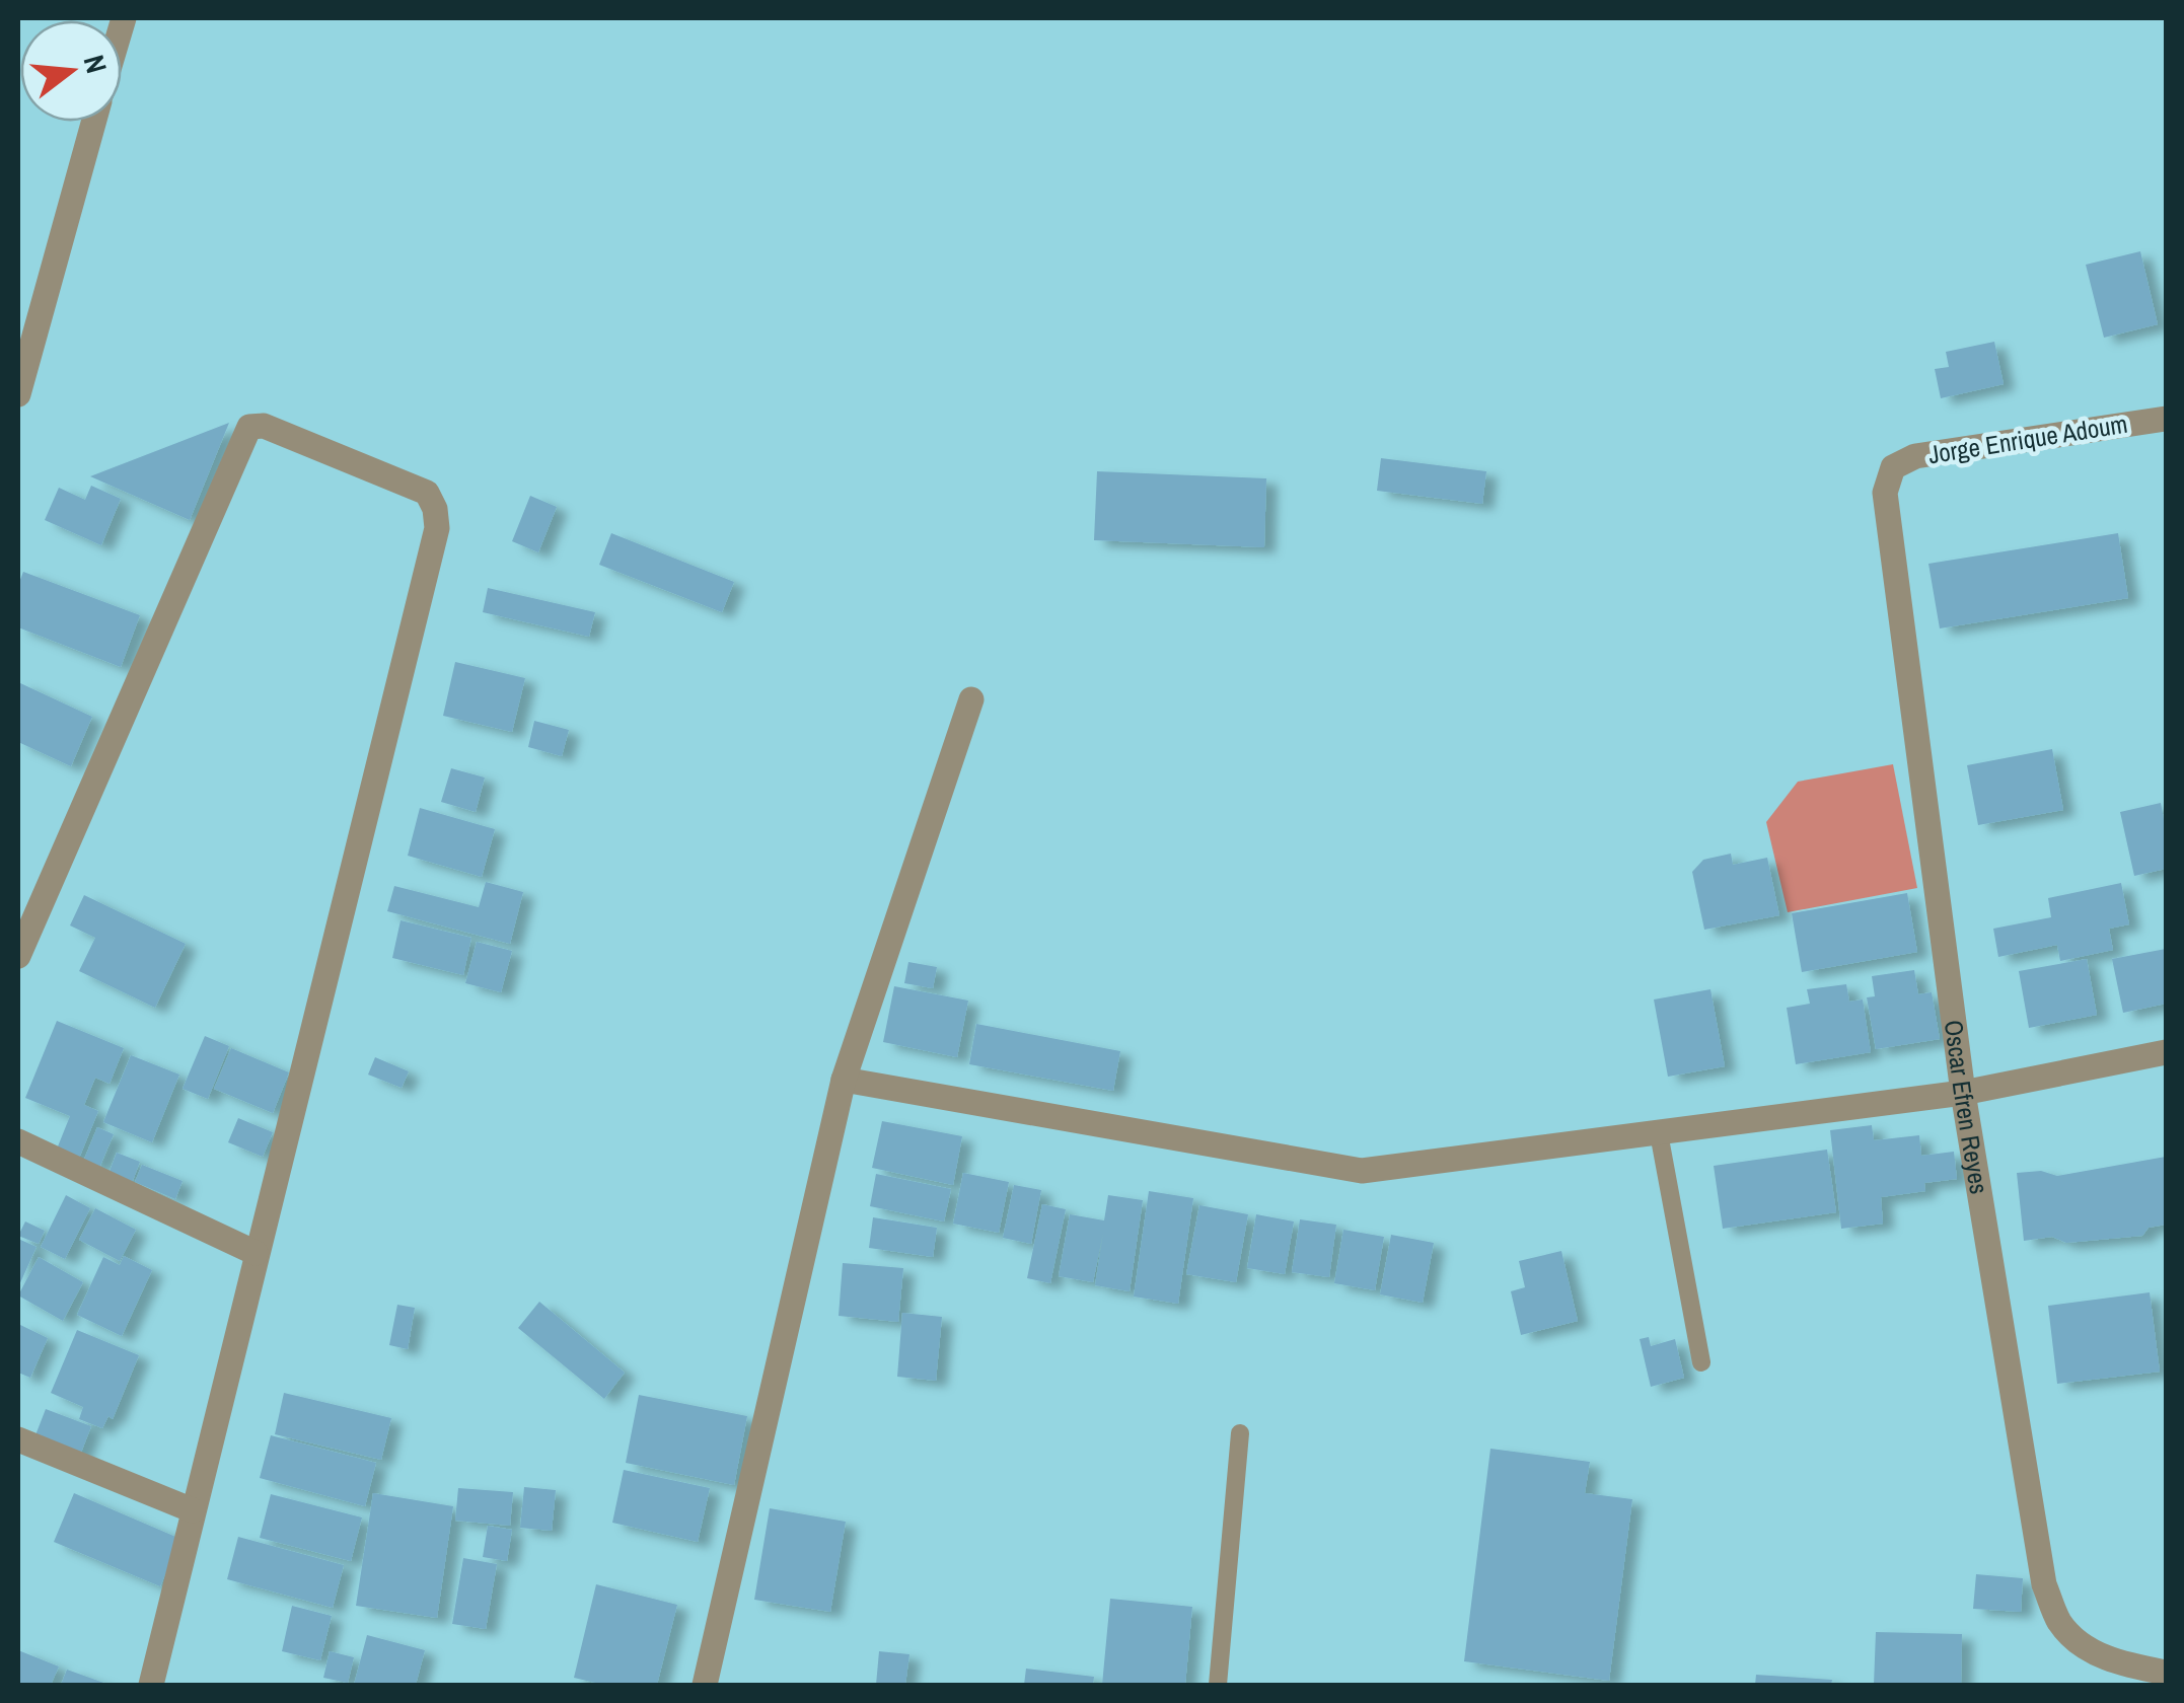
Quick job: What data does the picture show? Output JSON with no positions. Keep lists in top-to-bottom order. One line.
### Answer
{"streets":{"street":["Jorge Enrique Adoum","Oscar Efren Reyes"]},"crossings":[["Jorge Enrique Adoum","Oscar Efren Reyes"]],"north":"right"}
